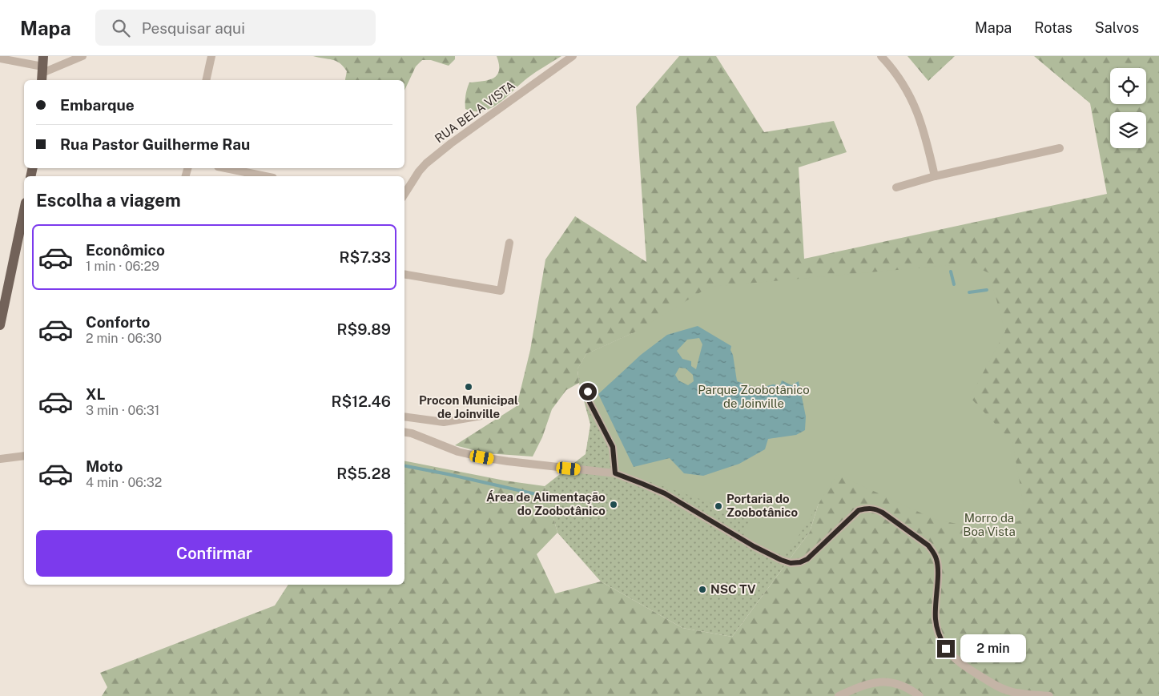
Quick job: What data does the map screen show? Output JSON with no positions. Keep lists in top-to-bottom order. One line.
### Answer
{"streets":{"street":["RUA BELA VISTA"]},"parks":["Parque Zoobotânico de Joinville","Morro da Boa Vista"],"places":["Procon Municipal de Joinville","Área de Alimentação do Zoobotânico","Portaria do Zoobotânico","NSC TV"],"page":{"header":"Mapa","search":"Pesquisar aqui","nav":["Mapa","Rotas","Salvos"],"banner":["Embarque","Rua Pastor Guilherme Rau"],"heading":"Escolha a viagem","list":[{"name":"Econômico","note":"1 min · 06:29","value":"R$7.33"},{"name":"Conforto","note":"2 min · 06:30","value":"R$9.89"},{"name":"XL","note":"3 min · 06:31","value":"R$12.46"},{"name":"Moto","note":"4 min · 06:32","value":"R$5.28"}],"buttons":"Confirmar","bubble":"2 min"}}
